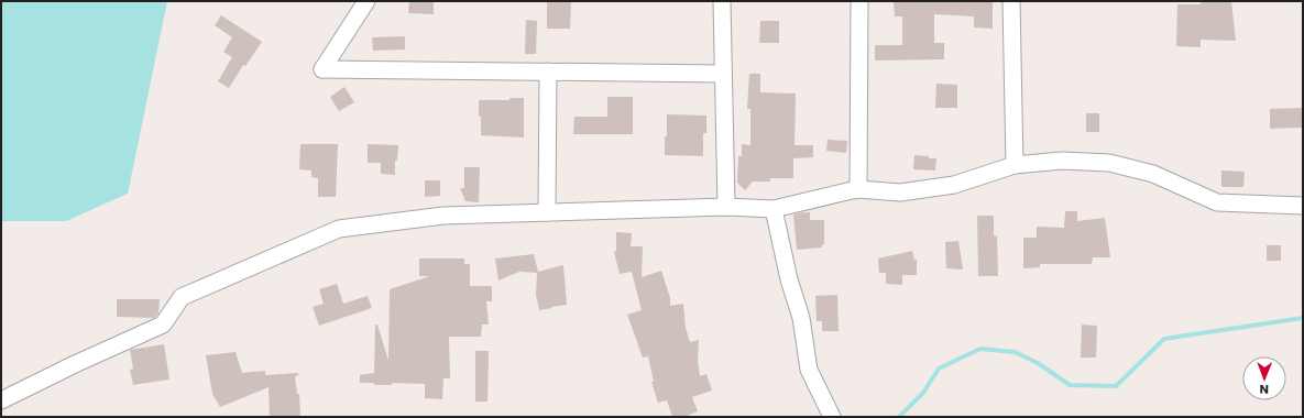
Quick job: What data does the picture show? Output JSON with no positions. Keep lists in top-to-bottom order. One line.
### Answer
{"north":"bottom"}
